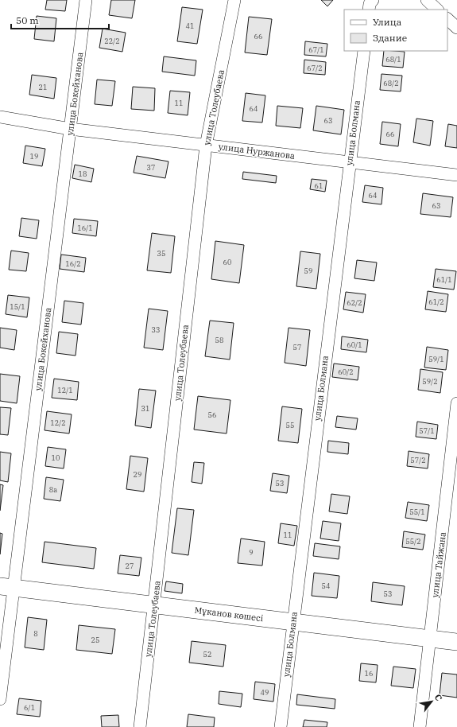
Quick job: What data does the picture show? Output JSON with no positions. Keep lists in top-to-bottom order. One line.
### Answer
{"streets":{"street":["улица Бокейханова","улица Толеубаева","улица Болмана","улица Нуржанова","улица Тайжана","Мұканов көшесі"]},"crossings":[["улица Бокейханова","улица Нуржанова"],["улица Бокейханова","Мұканов көшесі"],["улица Толеубаева","улица Нуржанова"],["улица Толеубаева","Мұканов көшесі"],["улица Болмана","улица Нуржанова"],["улица Болмана","Мұканов көшесі"],["улица Тайжана","Мұканов көшесі"]],"house_numbers":["41","66","22/2","67/1","68/1","67/2","68/2","21","11","64","63","66","19","37","18","61","64","63","16/1","35","60","16/2","59","61/1","61/2","62/2","15/1","33","58","60/1","57","59/1","60/2","59/2","12/1","31","56","12/2","55","57/1","10","57/2","29","53","8а","55/1","11","55/2","9","27","54","53","8","25","52","16","49","6/1"],"legend":["Улица","Здание"],"scale_bar":"50 m","north":"top right"}
